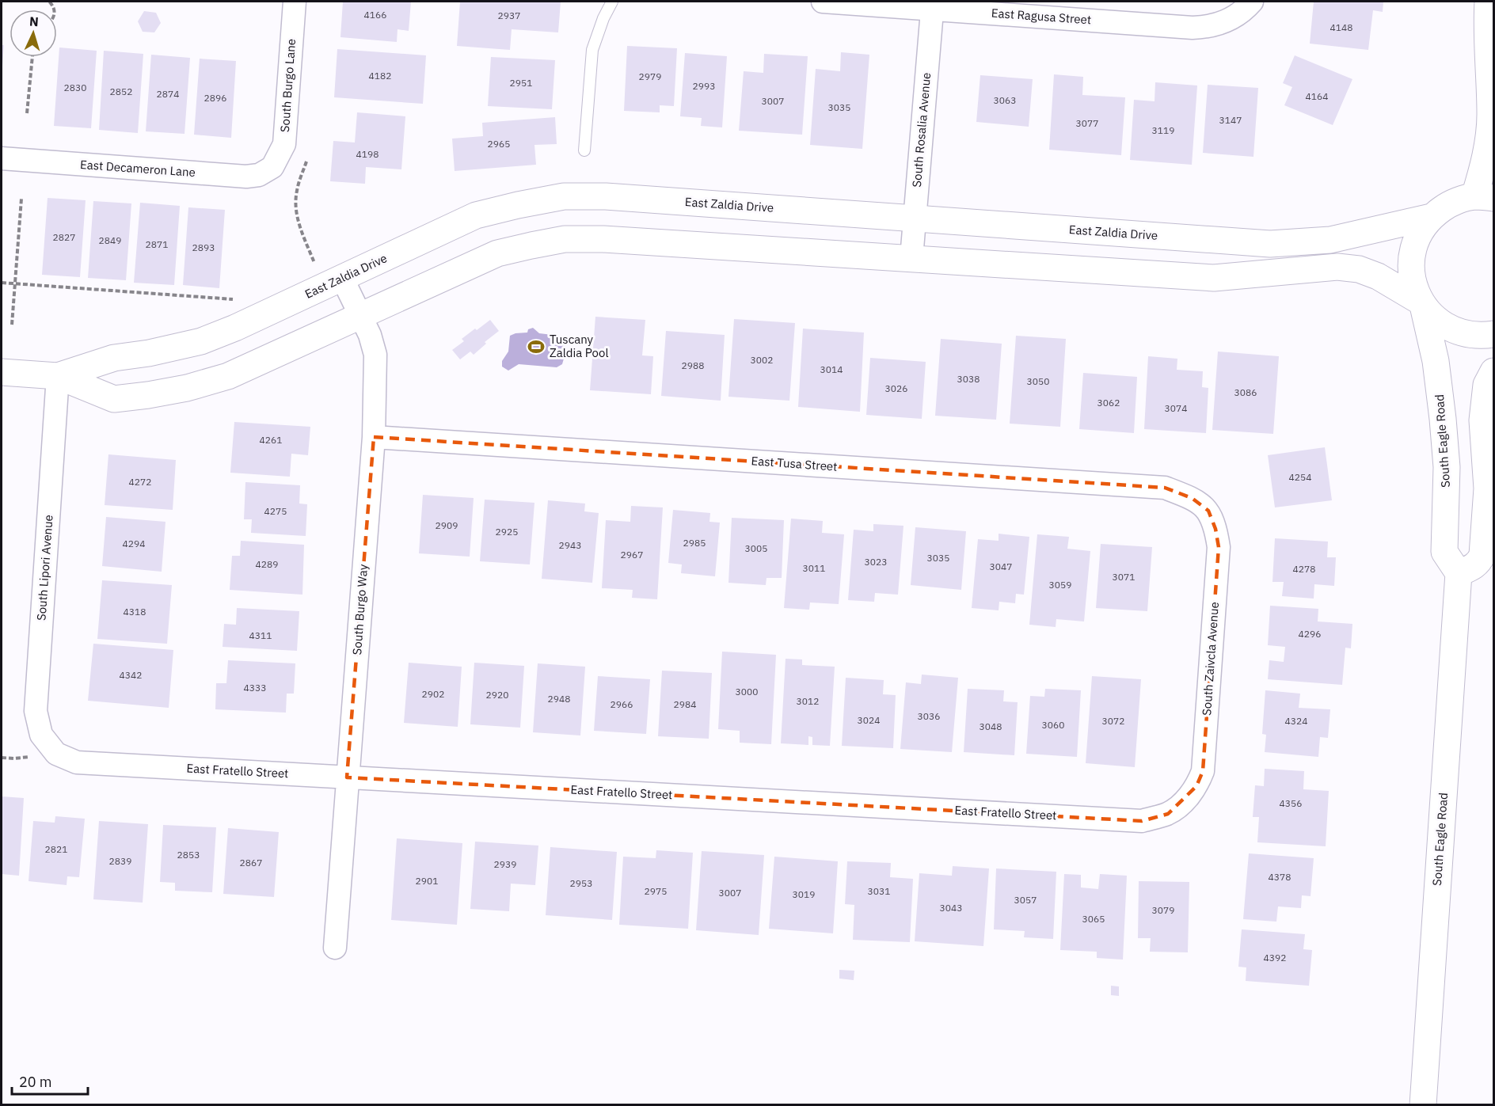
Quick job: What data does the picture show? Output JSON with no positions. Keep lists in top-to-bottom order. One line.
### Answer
{"streets":{"street":["East Ragusa Street","South Burgo Lane","South Rosalia Avenue","East Decameron Lane","East Zaldia Drive","South Eagle Road","East Tusa Street","South Lipori Avenue","South Burgo Way","South Zaivcla Avenue","East Fratello Street"]},"crossings":[["East Ragusa Street","South Rosalia Avenue"],["South Burgo Lane","East Decameron Lane"],["South Rosalia Avenue","East Zaldia Drive"],["East Zaldia Drive","South Eagle Road"],["East Zaldia Drive","South Lipori Avenue"],["East Zaldia Drive","South Burgo Way"],["East Tusa Street","South Burgo Way"],["East Tusa Street","South Zaivcla Avenue"],["South Lipori Avenue","East Fratello Street"],["South Burgo Way","East Fratello Street"],["South Zaivcla Avenue","East Fratello Street"]],"places":{"sports":["Tuscany Zaldia Pool"]},"house_numbers":["4166","2937","4148","4182","2979","2951","2993","2830","2852","2874","4164","2896","3063","3007","3035","3147","3077","3119","2965","4198","2827","2849","2871","2893","3002","2988","3014","3038","3050","3026","3086","3062","3074","4261","4254","4272","4275","2909","2925","2985","4294","2943","3005","2967","3035","3023","4289","3047","3011","4278","3071","3059","4318","4296","4311","4342","4333","3000","2902","2920","2948","3012","2966","2984","3036","3024","3072","4324","3060","3048","4356","2821","2853","2839","2867","2939","4378","2901","2953","2975","3031","3007","3019","3057","3043","3079","3065","4392"],"scale_bar":"20 m","north":"top"}
